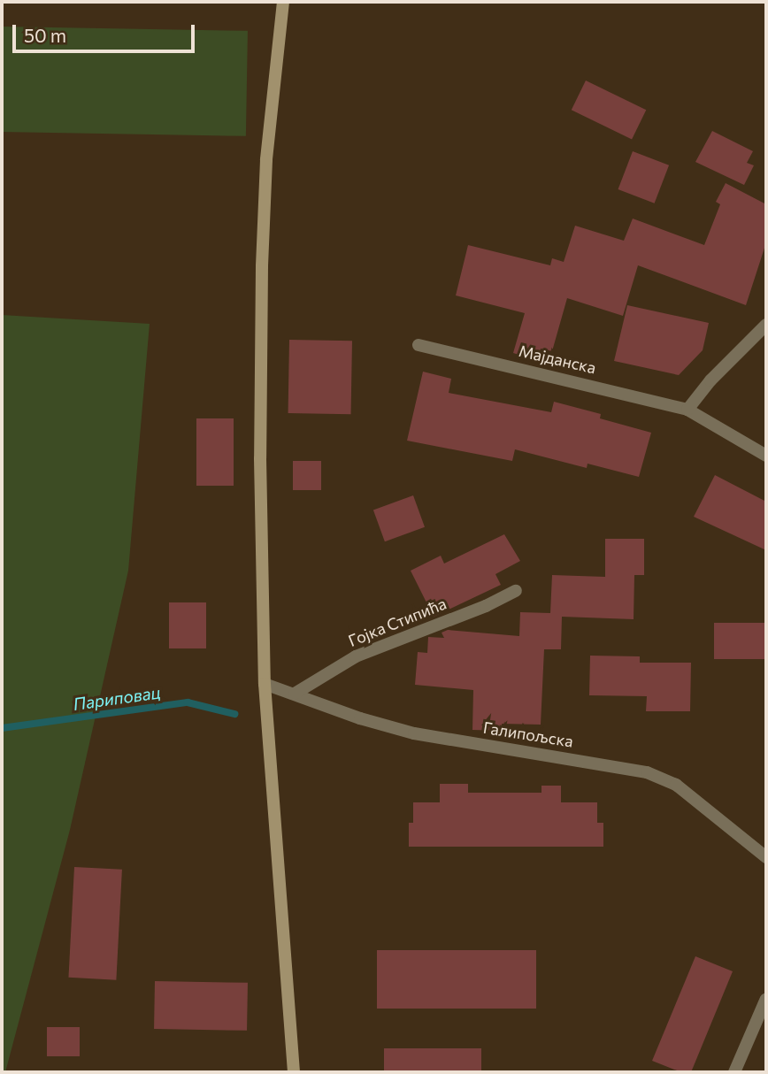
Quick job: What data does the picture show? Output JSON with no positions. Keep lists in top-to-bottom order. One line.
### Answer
{"streets":{"street":["Мајданска","Гојка Стипића","Галипољска"]},"crossings":[["Гојка Стипића","Галипољска"]],"water":["Париповац"],"scale_bar":"50 m"}
